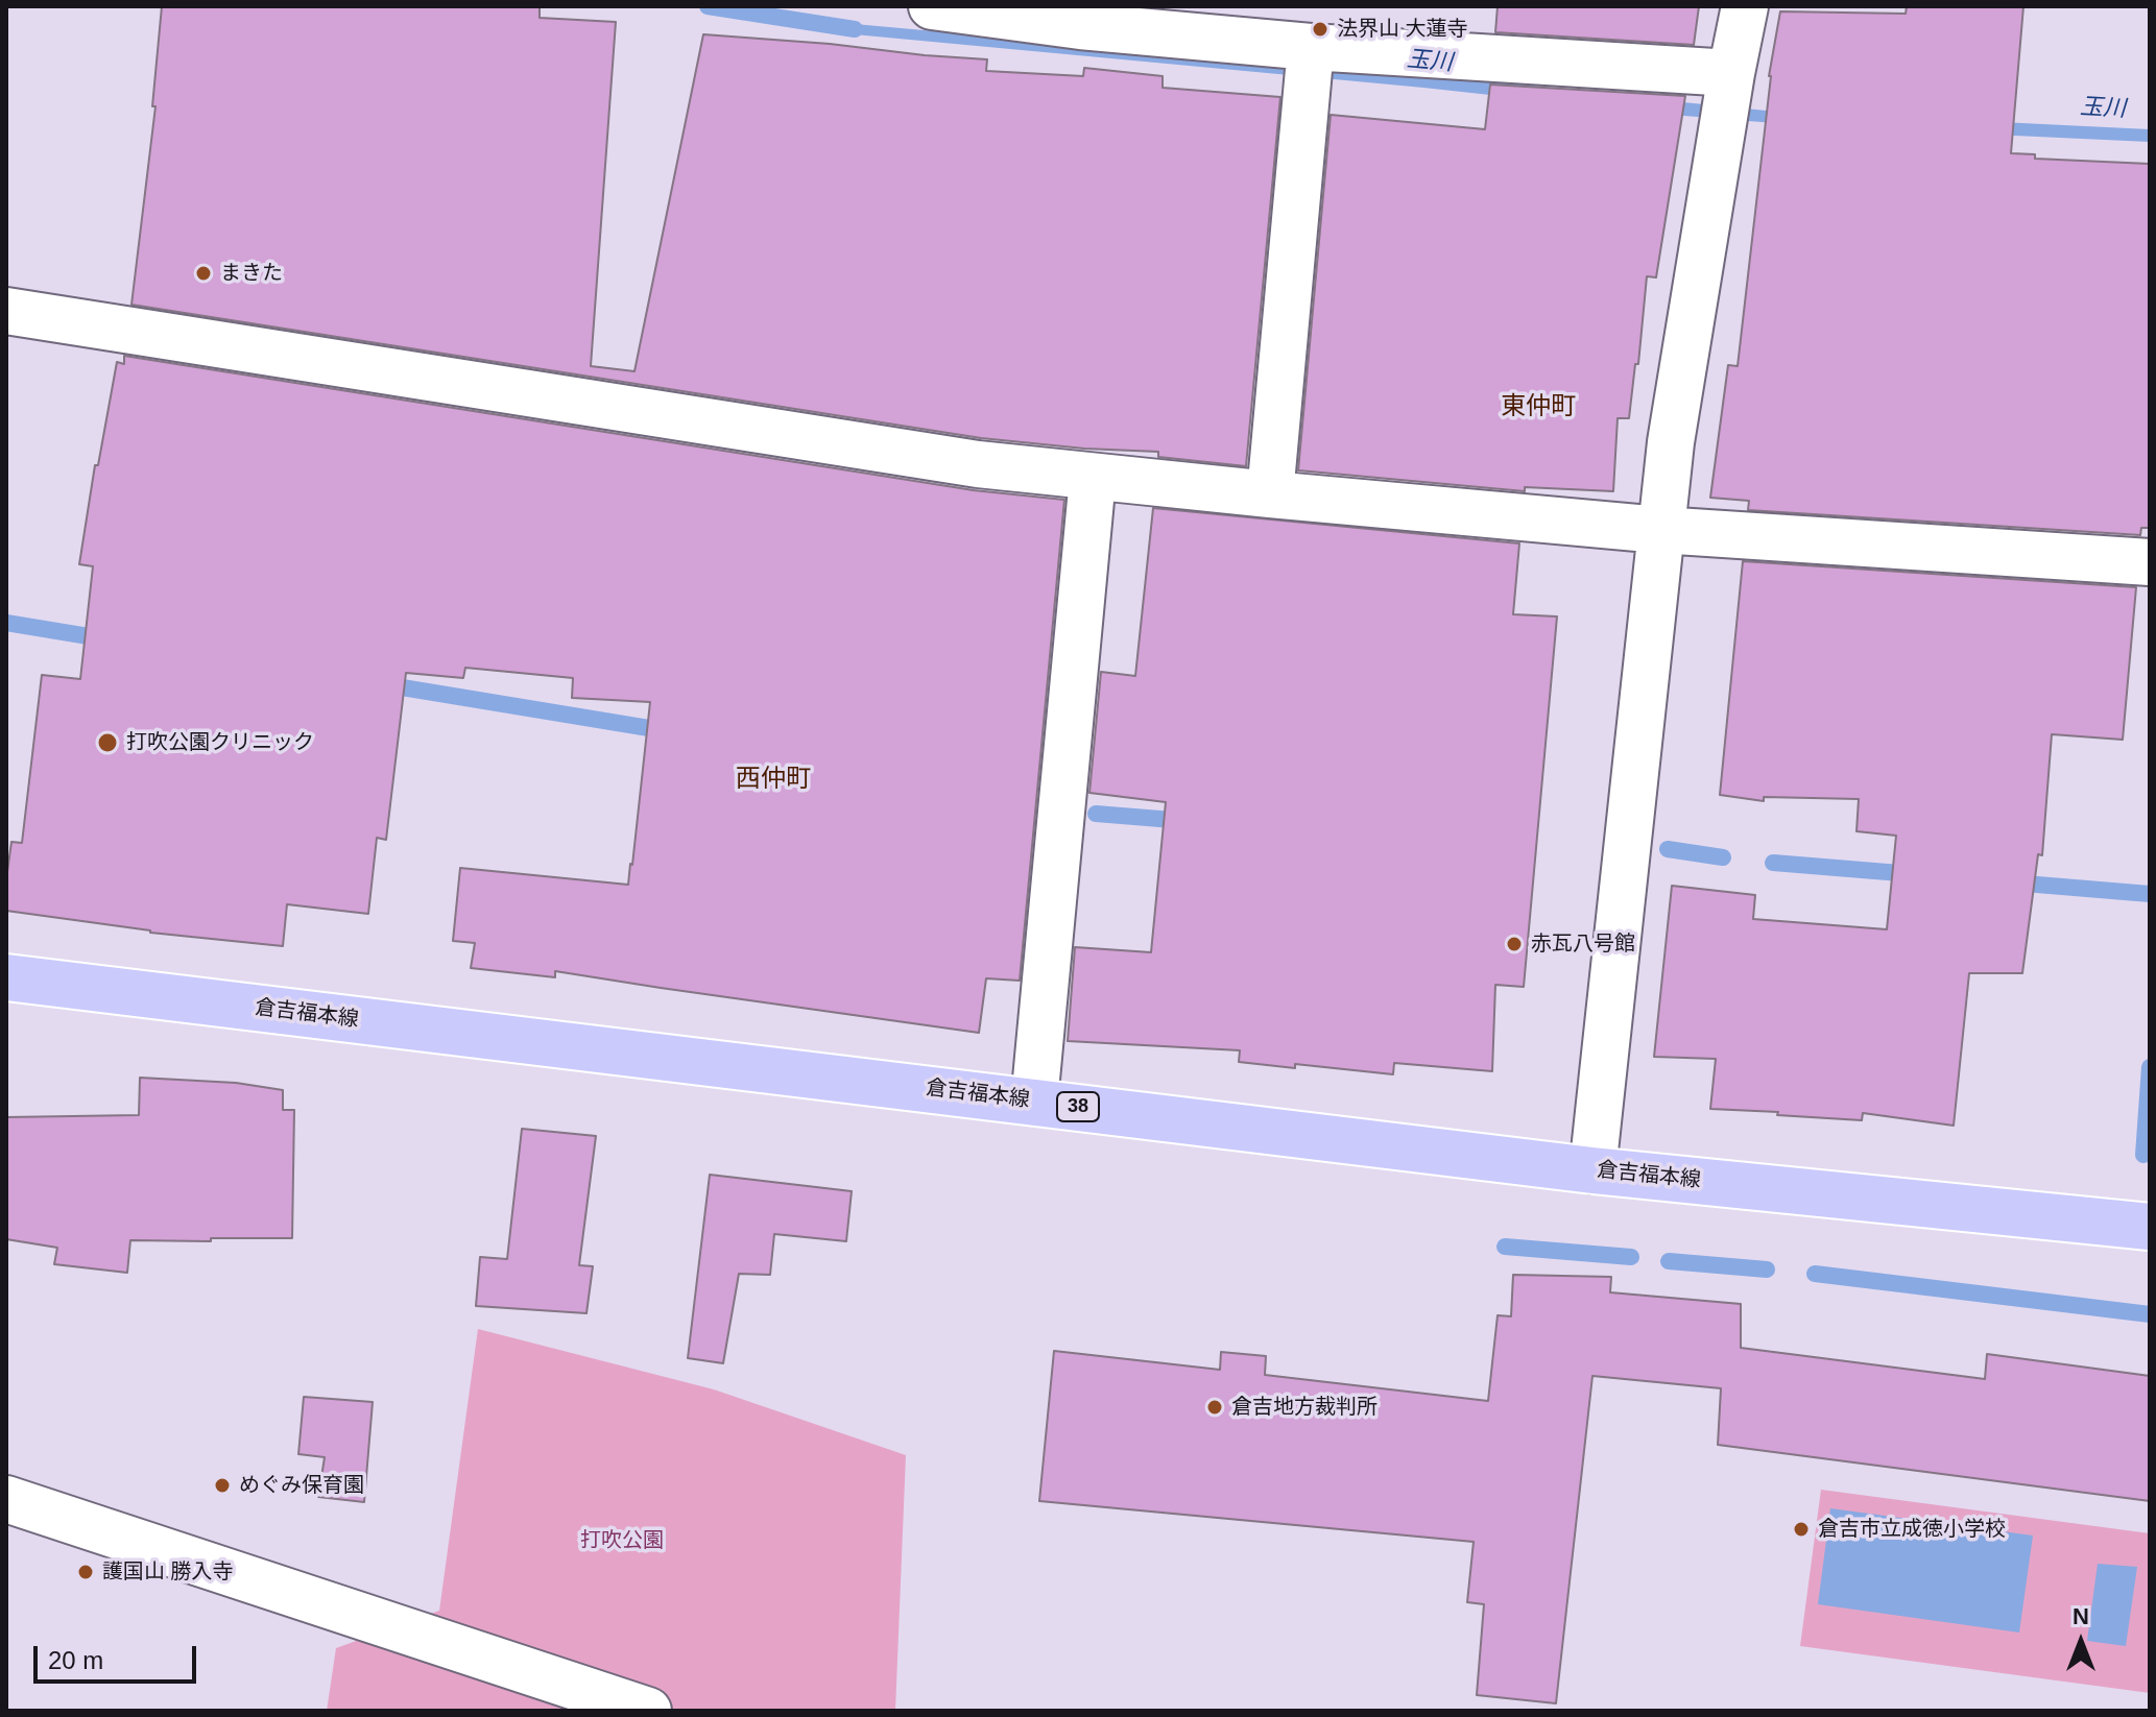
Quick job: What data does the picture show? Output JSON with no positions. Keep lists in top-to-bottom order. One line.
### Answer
{"streets":{"main road":["倉吉福本線","38"]},"districts":["東仲町","西仲町"],"water":["玉川"],"parks":["打吹公園"],"places":["法界山 大蓮寺","まきた","打吹公園クリニック","赤瓦八号館","倉吉地方裁判所","めぐみ保育園","倉吉市立成徳小学校","護国山 勝入寺"],"scale_bar":"20 m","north":"top"}
